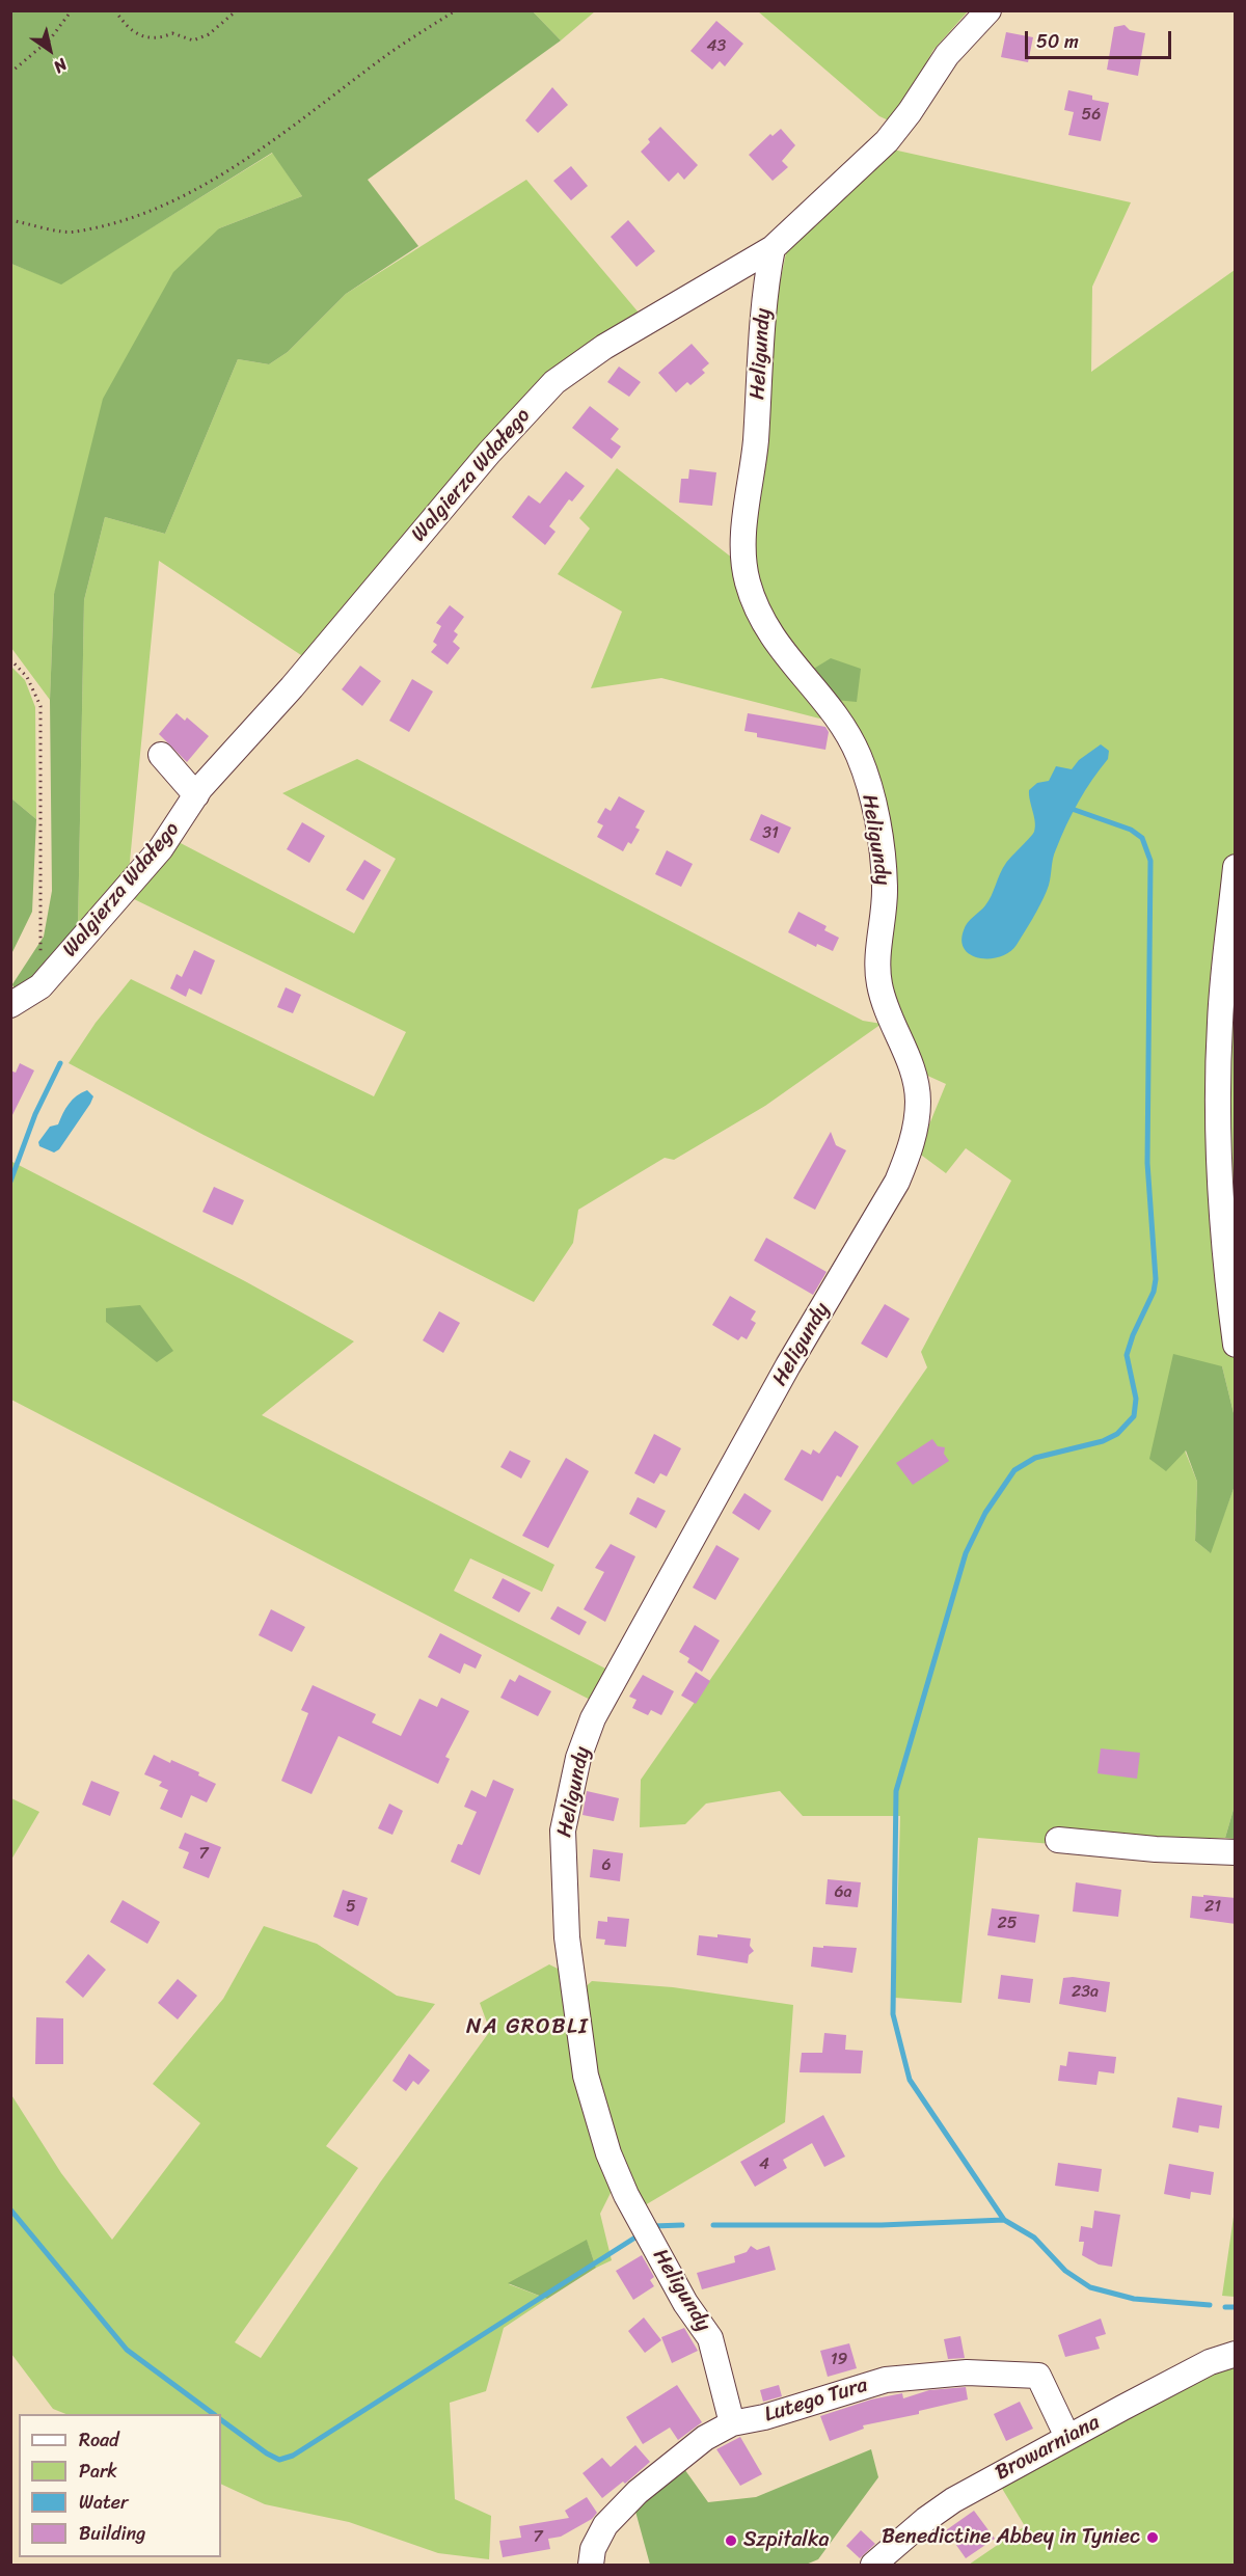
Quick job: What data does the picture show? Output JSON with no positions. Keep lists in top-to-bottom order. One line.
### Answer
{"streets":{"street":["Heligundy","Walgierza Wdałego","Lutego Tura","Browarniana"]},"crossings":[["Heligundy","Walgierza Wdałego"],["Heligundy","Lutego Tura"],["Lutego Tura","Browarniana"]],"districts":["NA GROBLI"],"places":["Benedictine Abbey in Tyniec","Szpitalka"],"house_numbers":["43","56","31","7","6","6a","5","21","25","23a","4","19","7"],"legend":["Road","Park","Water","Building"],"scale_bar":"50 m","north":"bottom right"}
